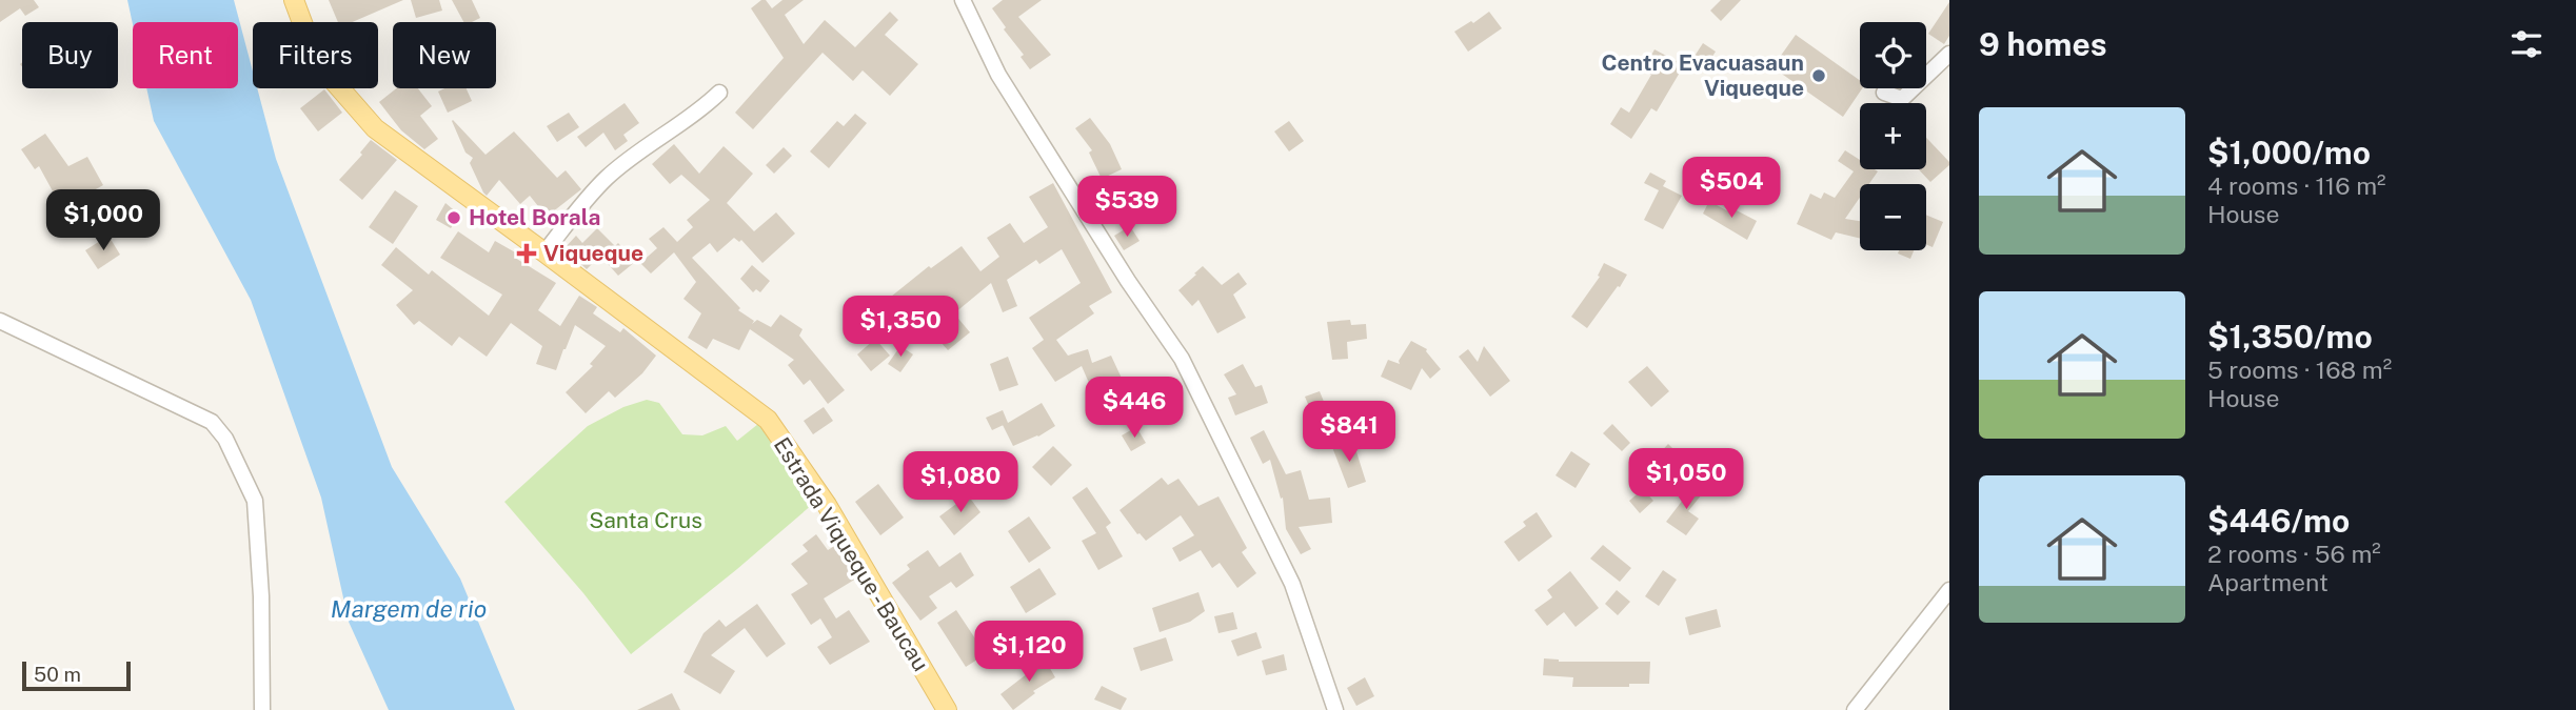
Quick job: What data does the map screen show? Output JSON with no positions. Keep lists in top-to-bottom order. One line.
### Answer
{"streets":{"main road":["Estrada Viqueque - Baucau"]},"water":["Margem de rio"],"parks":["Santa Crus"],"places":{"other":["Centro Evacuasaun Viqueque","Hotel Borala"],"health":["Viqueque"]},"scale_bar":"50 m","page":{"heading":"9 homes","map_buttons":["+","−"],"chip":["Buy","Rent","Filters","New"],"list":[{"name":"$1,000/mo","note":"4 rooms · 116 m² · House"},{"name":"$1,350/mo","note":"5 rooms · 168 m² · House"},{"name":"$446/mo","note":"2 rooms · 56 m² · Apartment"}],"price":["$504","$539","$1,000","$1,350","$446","$841","$1,050","$1,080","$1,120"],"scale":"50 m"}}
